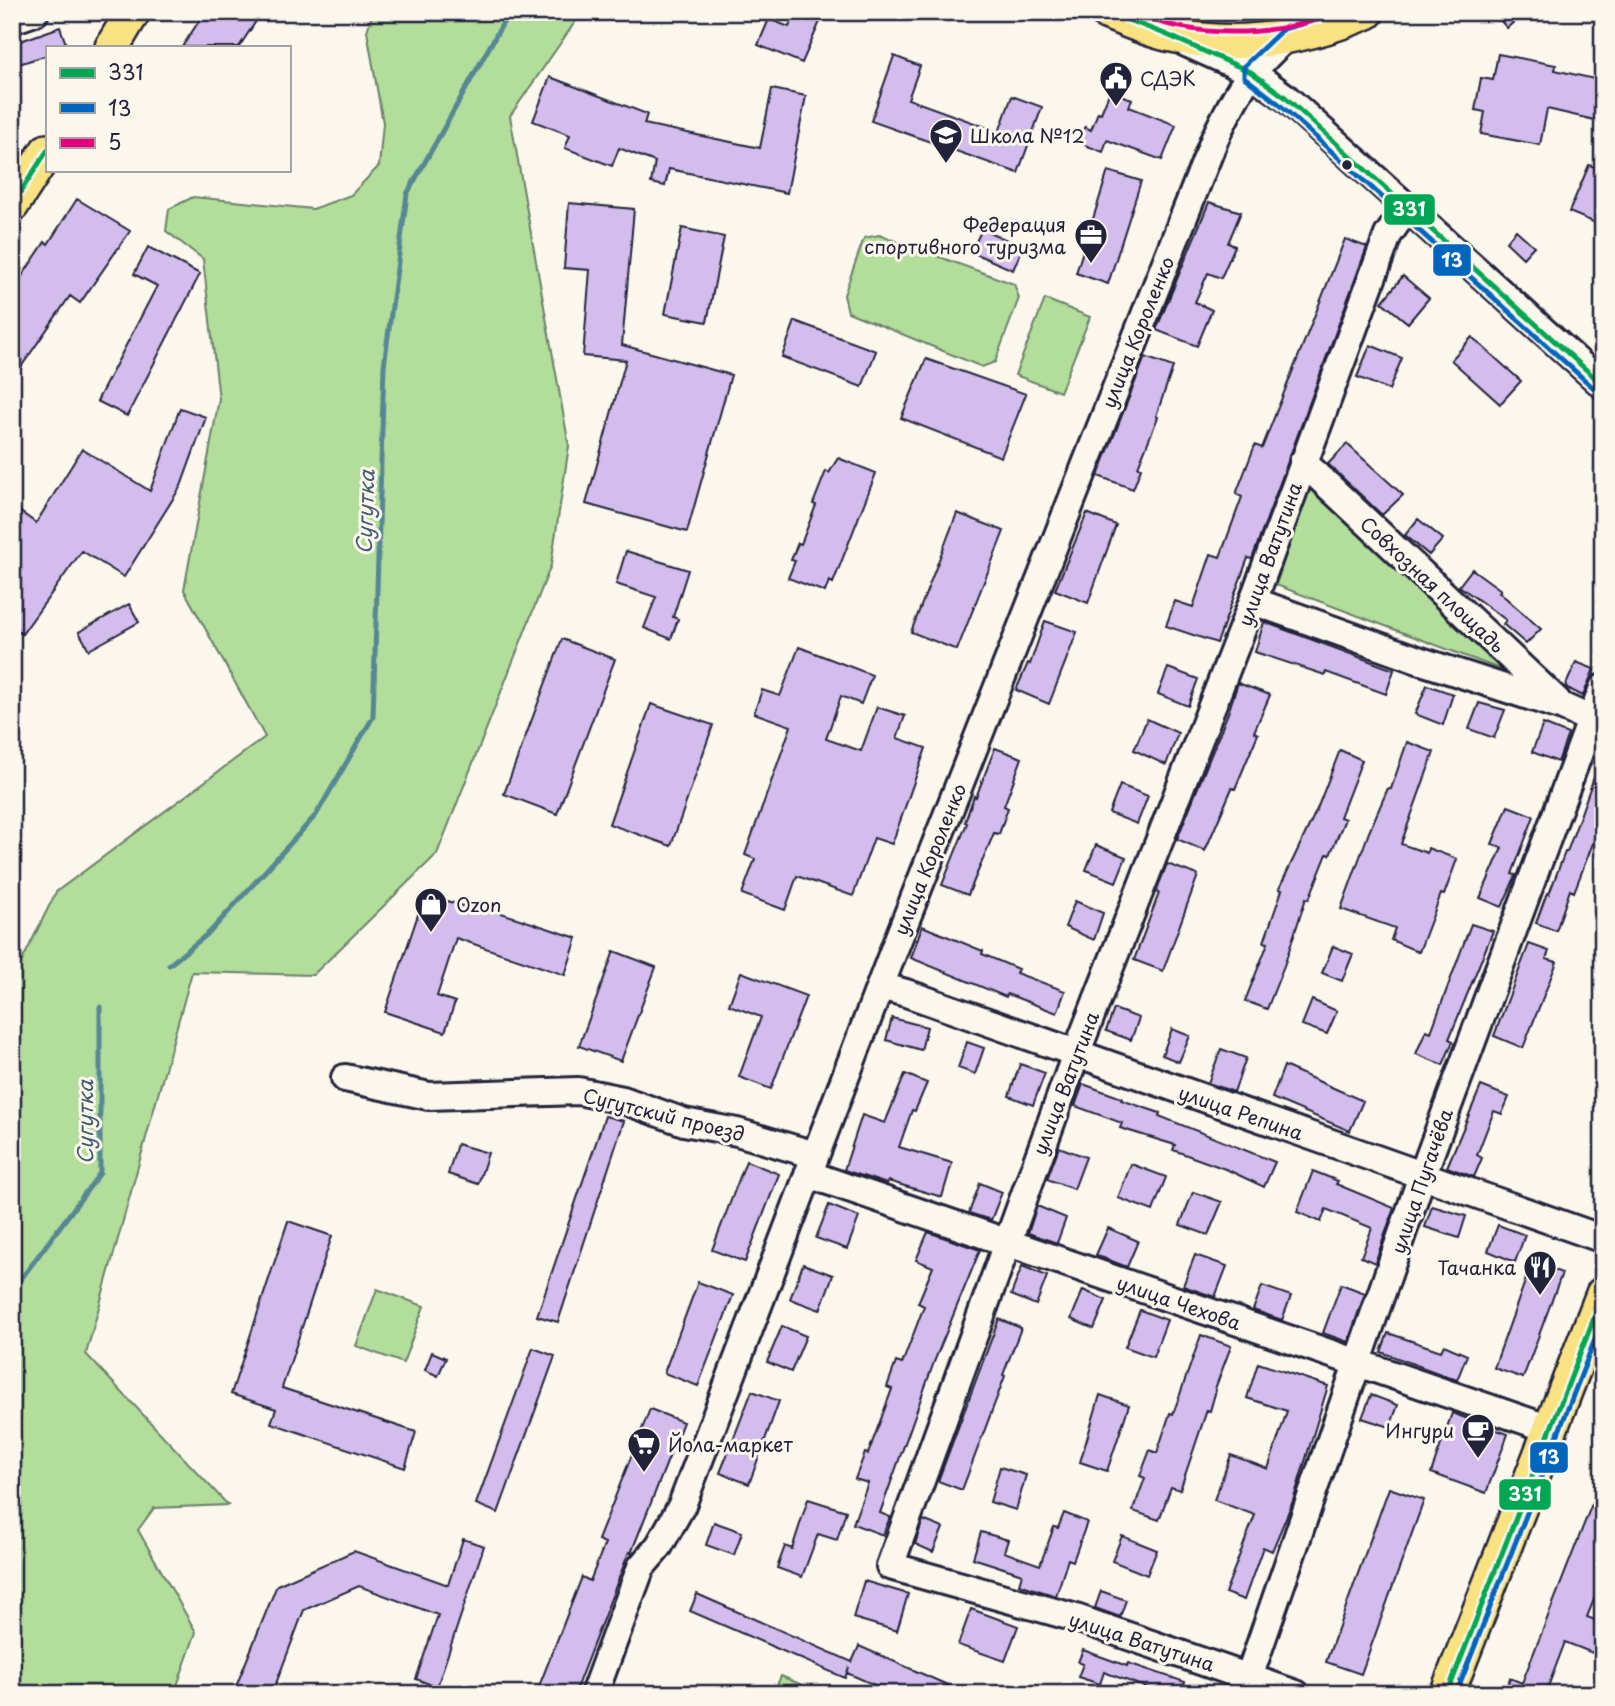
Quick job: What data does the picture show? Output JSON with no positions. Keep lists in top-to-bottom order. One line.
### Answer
{"streets":{"street":["улица Короленко","улица Ватутина","Совхозная площадь","улица Репина","Сугутский проезд","улица Пугачёва","улица Чехова"]},"crossings":[["улица Короленко","улица Репина"],["улица Короленко","Сугутский проезд"],["улица Короленко","улица Чехова"],["улица Ватутина","Совхозная площадь"],["улица Ватутина","улица Репина"],["улица Ватутина","улица Пугачёва"],["улица Ватутина","улица Чехова"],["Совхозная площадь","улица Пугачёва"],["улица Репина","улица Пугачёва"],["Сугутский проезд","улица Чехова"],["улица Пугачёва","улица Чехова"]],"water":["Сугутка"],"places":{"public building":["СДЭК"],"school or university":["Школа №12"],"office":["Федерация спортивного туризма"],"shop":["Ozon"],"restaurant":["Тачанка"],"cafe":["Ингури"],"supermarket":["Йола-маркет"]},"lines":["transit line 331","transit line 13","transit line 5"],"legend":["331","13","5"]}
